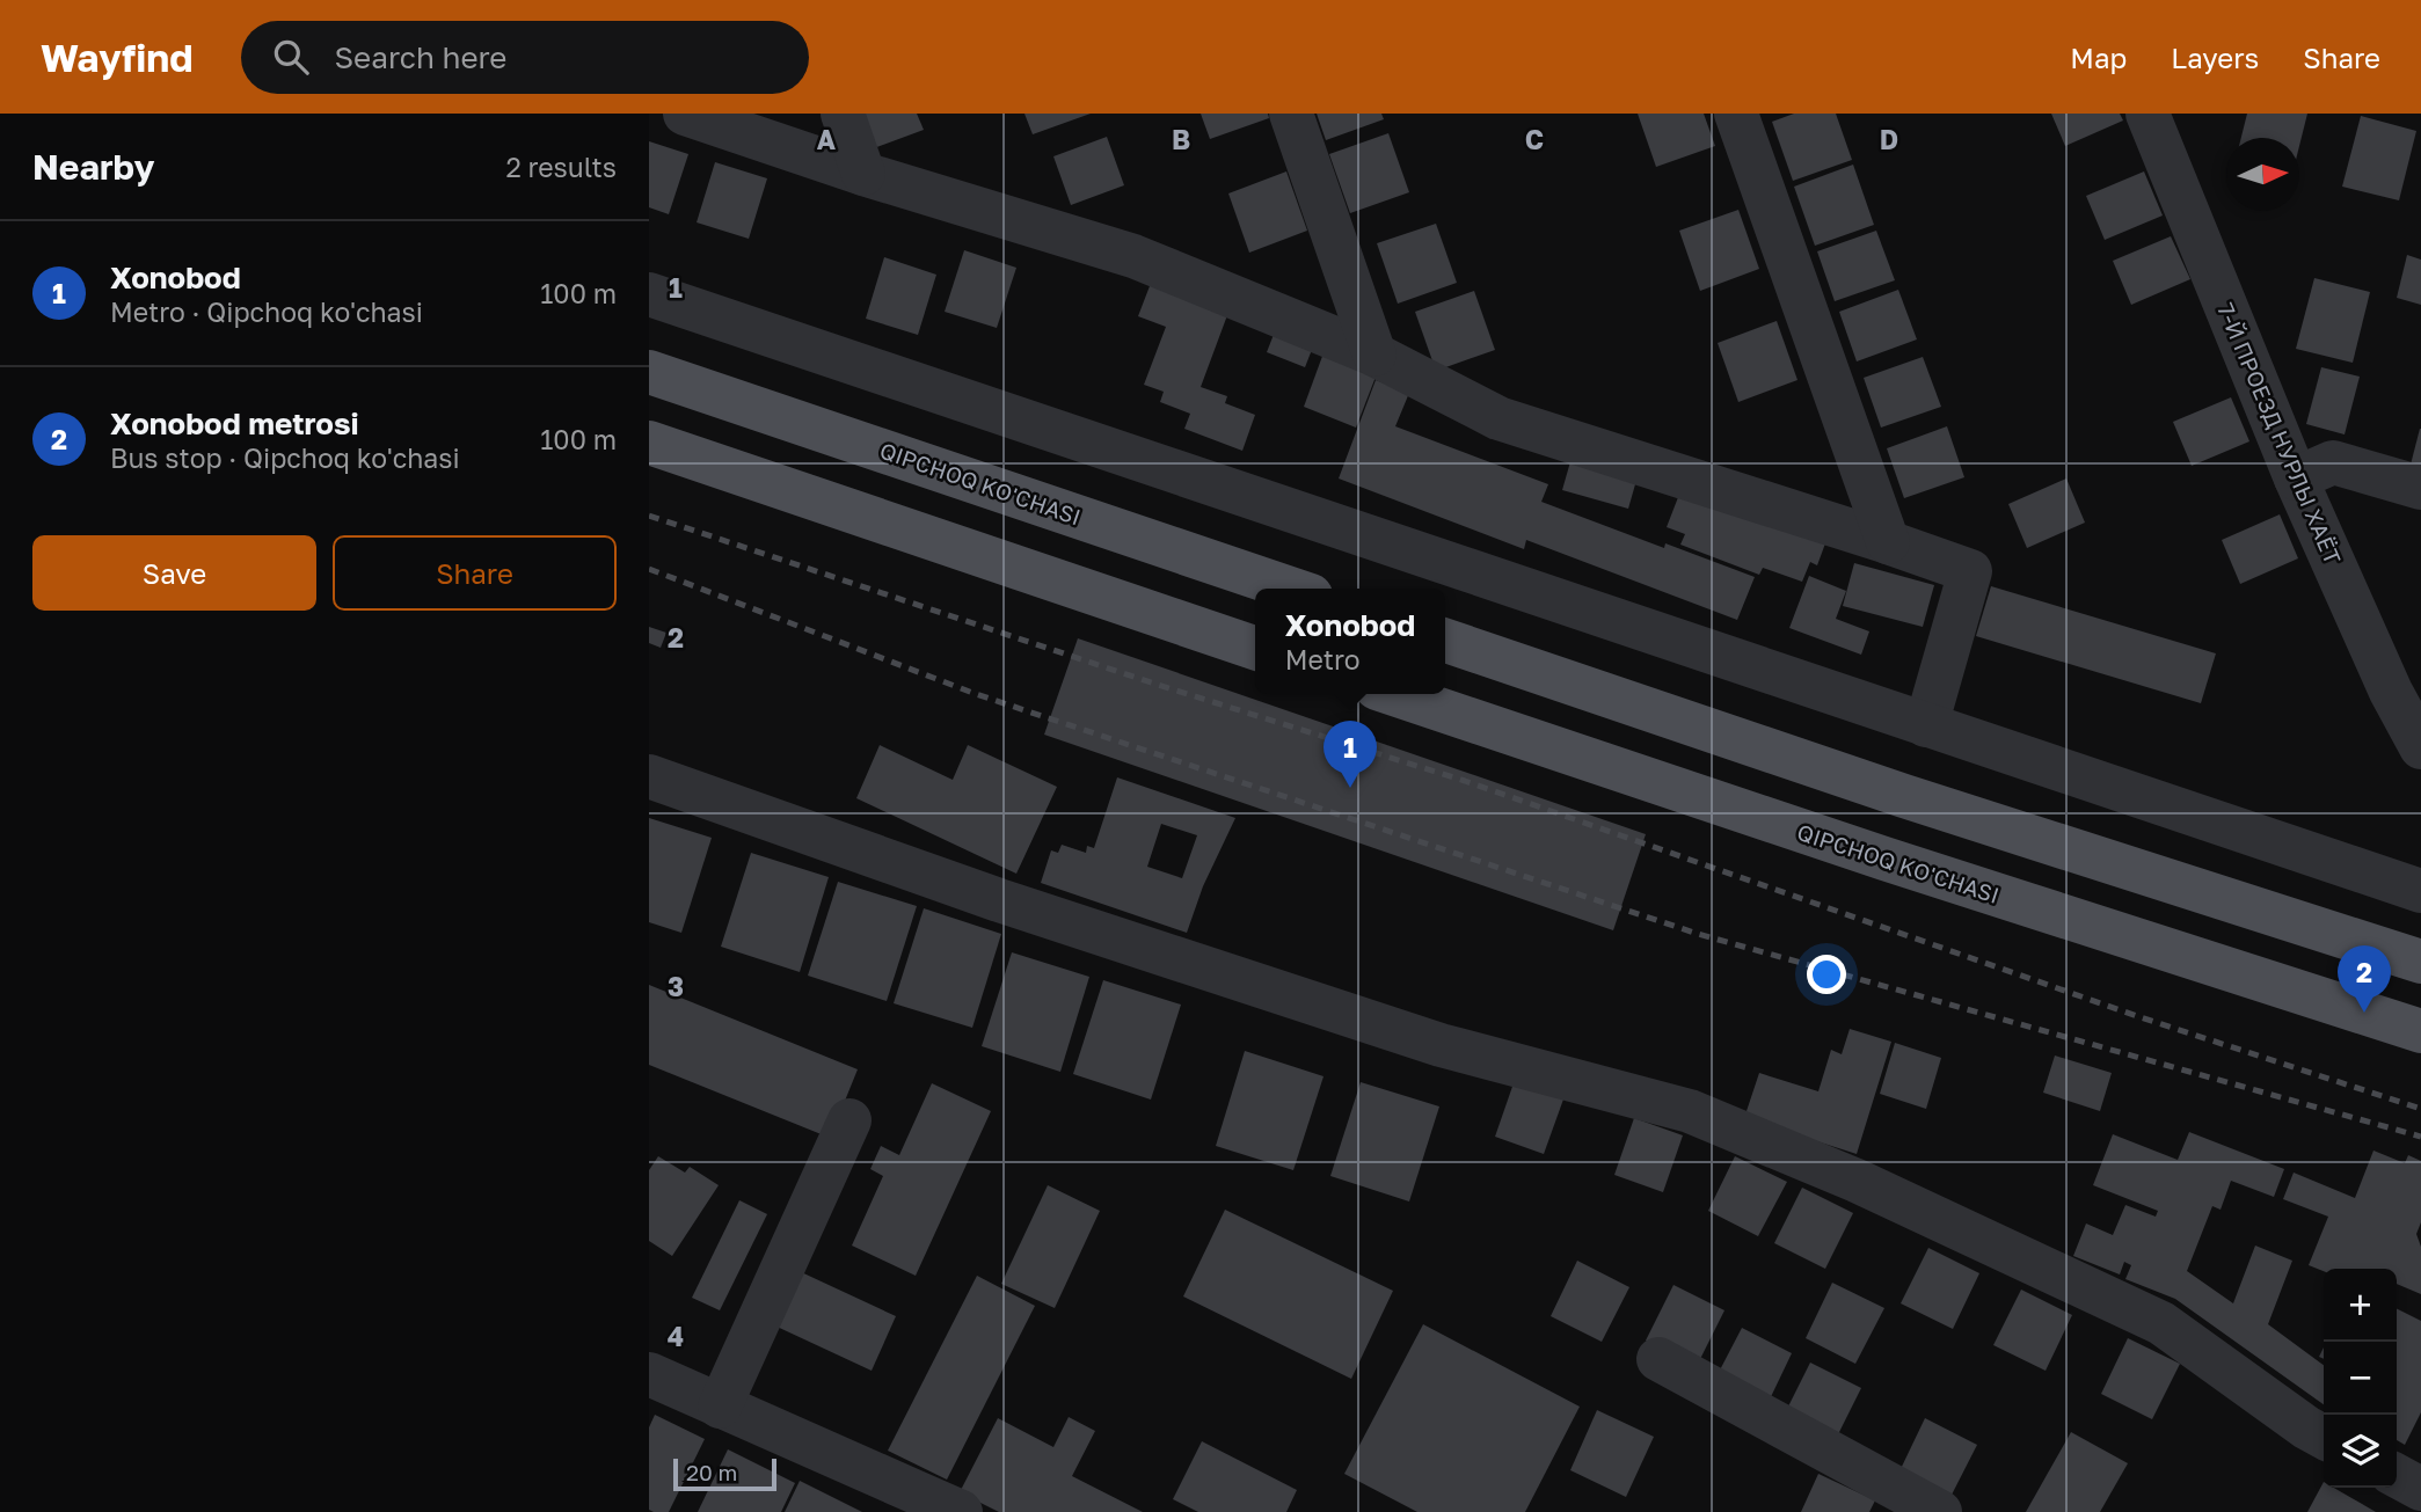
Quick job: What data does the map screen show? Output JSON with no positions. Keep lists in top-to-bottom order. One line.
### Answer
{"streets":{"main road":["QIPCHOQ KO'CHASI"],"street":["7-Й ПРОЕЗД НУРЛЫ ХАЁТ"]},"scale_bar":"20 m","north":"right","page":{"header":"Wayfind","search":"Search here","nav":["Map","Layers","Share"],"heading":["Nearby","2 results"],"list":[{"mark":"1","name":"Xonobod","note":"Metro · Qipchoq ko'chasi","value":"100 m"},{"mark":"2","name":"Xonobod metrosi","note":"Bus stop · Qipchoq ko'chasi","value":"100 m"}],"buttons":["Save","Share"],"popup":["Xonobod","Metro"],"pins":["1","2"],"map_buttons":["+","−"],"scale":"20 m"},"grid":{"columns":["A","B","C","D"],"rows":["1","2","3","4"]}}
